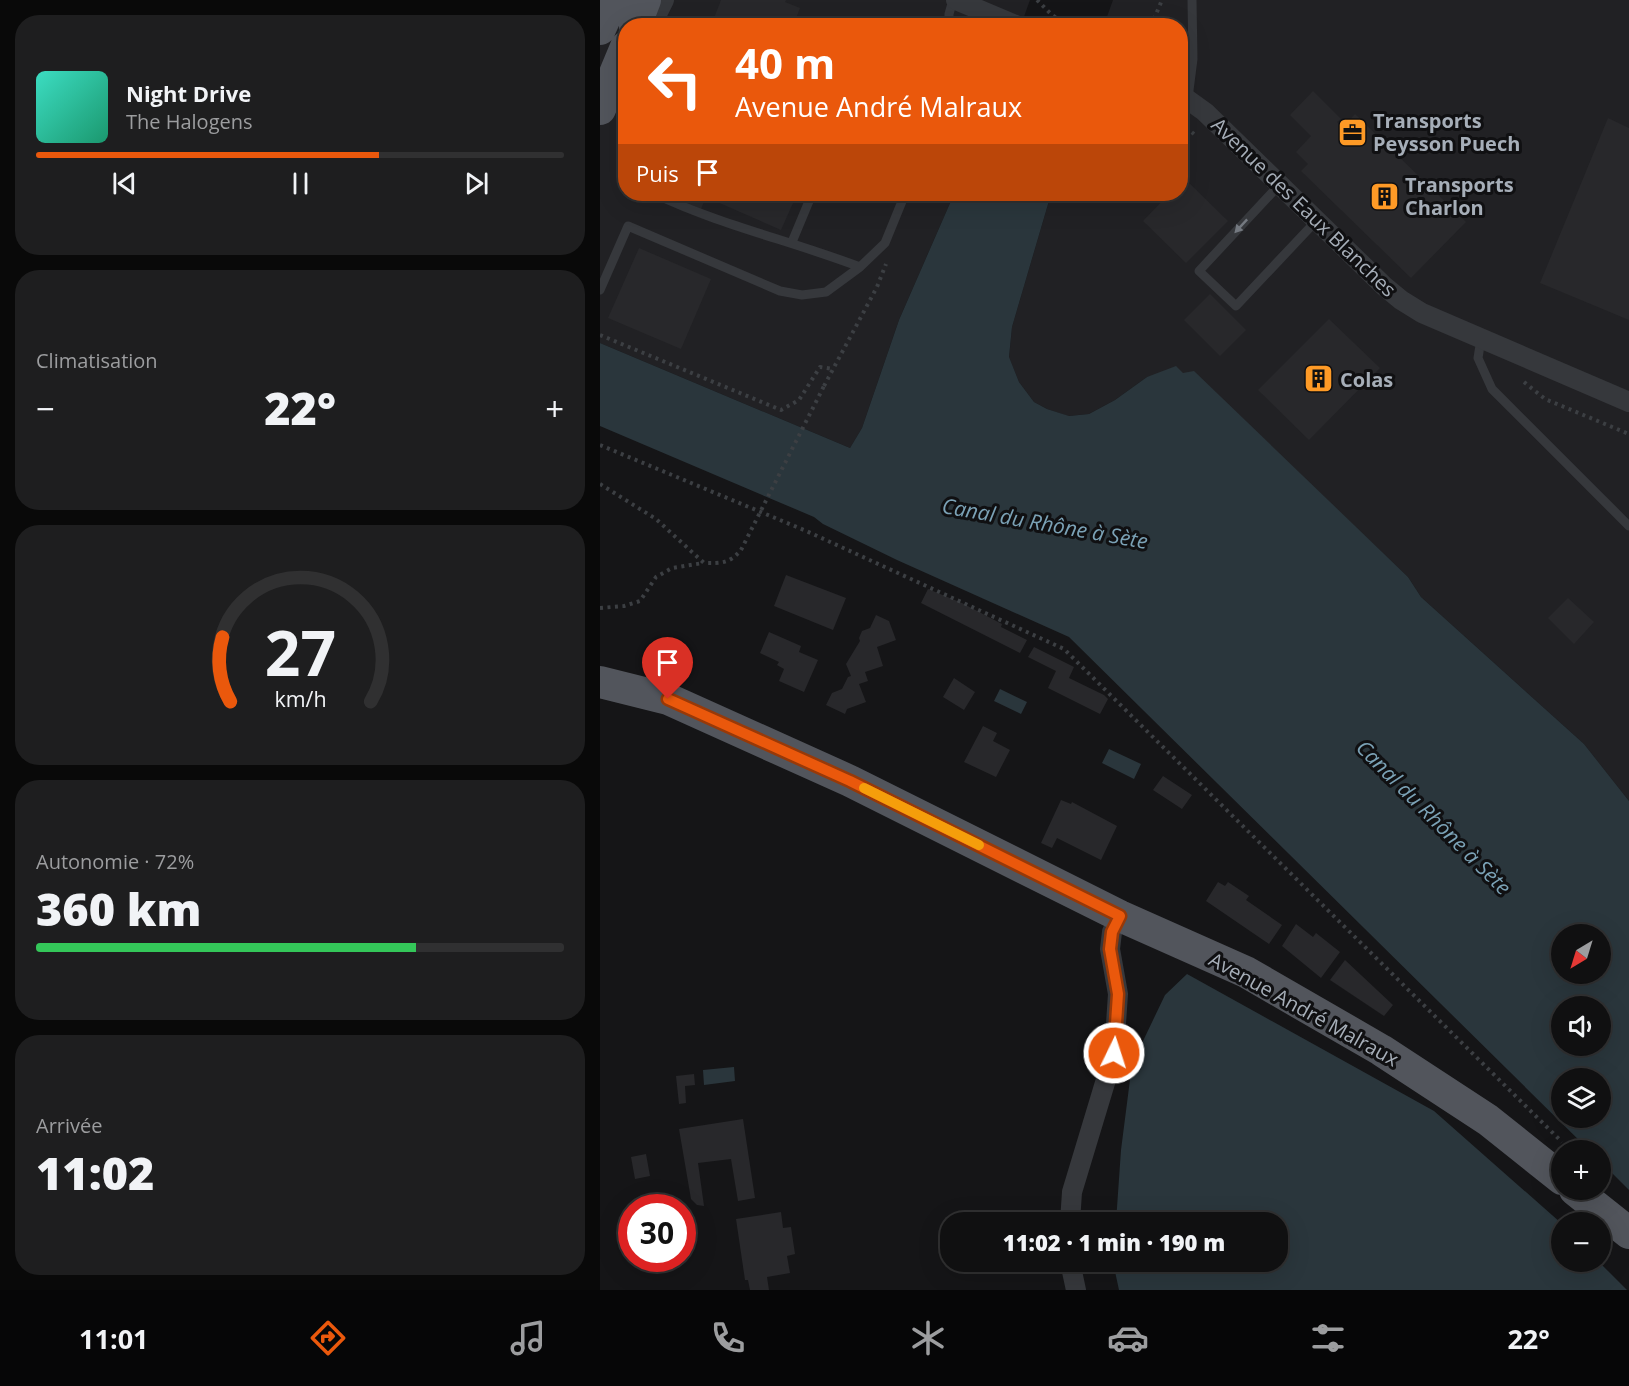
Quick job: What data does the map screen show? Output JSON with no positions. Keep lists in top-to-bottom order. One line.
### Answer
{"streets":{"main road":["Avenue André Malraux"],"street":["Avenue des Eaux Blanches"]},"water":["Canal du Rhône à Sète"],"places":{"office":["Transports Peysson Puech"],"building":["Transports Charlon","Colas"]},"north":"bottom left","page":{"turn":["40 m","Avenue André Malraux"],"song":["Night Drive","The Halogens"],"then":"Puis","tile":["Climatisation",["Autonomie · 72%","360 km"],["Arrivée","11:02"]],"heat":["−","22°","+"],"map_buttons":["+","−"],"limit":"30","trip":"11:02 · 1 min · 190 m","tabs":["11:01","22°"],"gauge":["27","km/h"]}}
